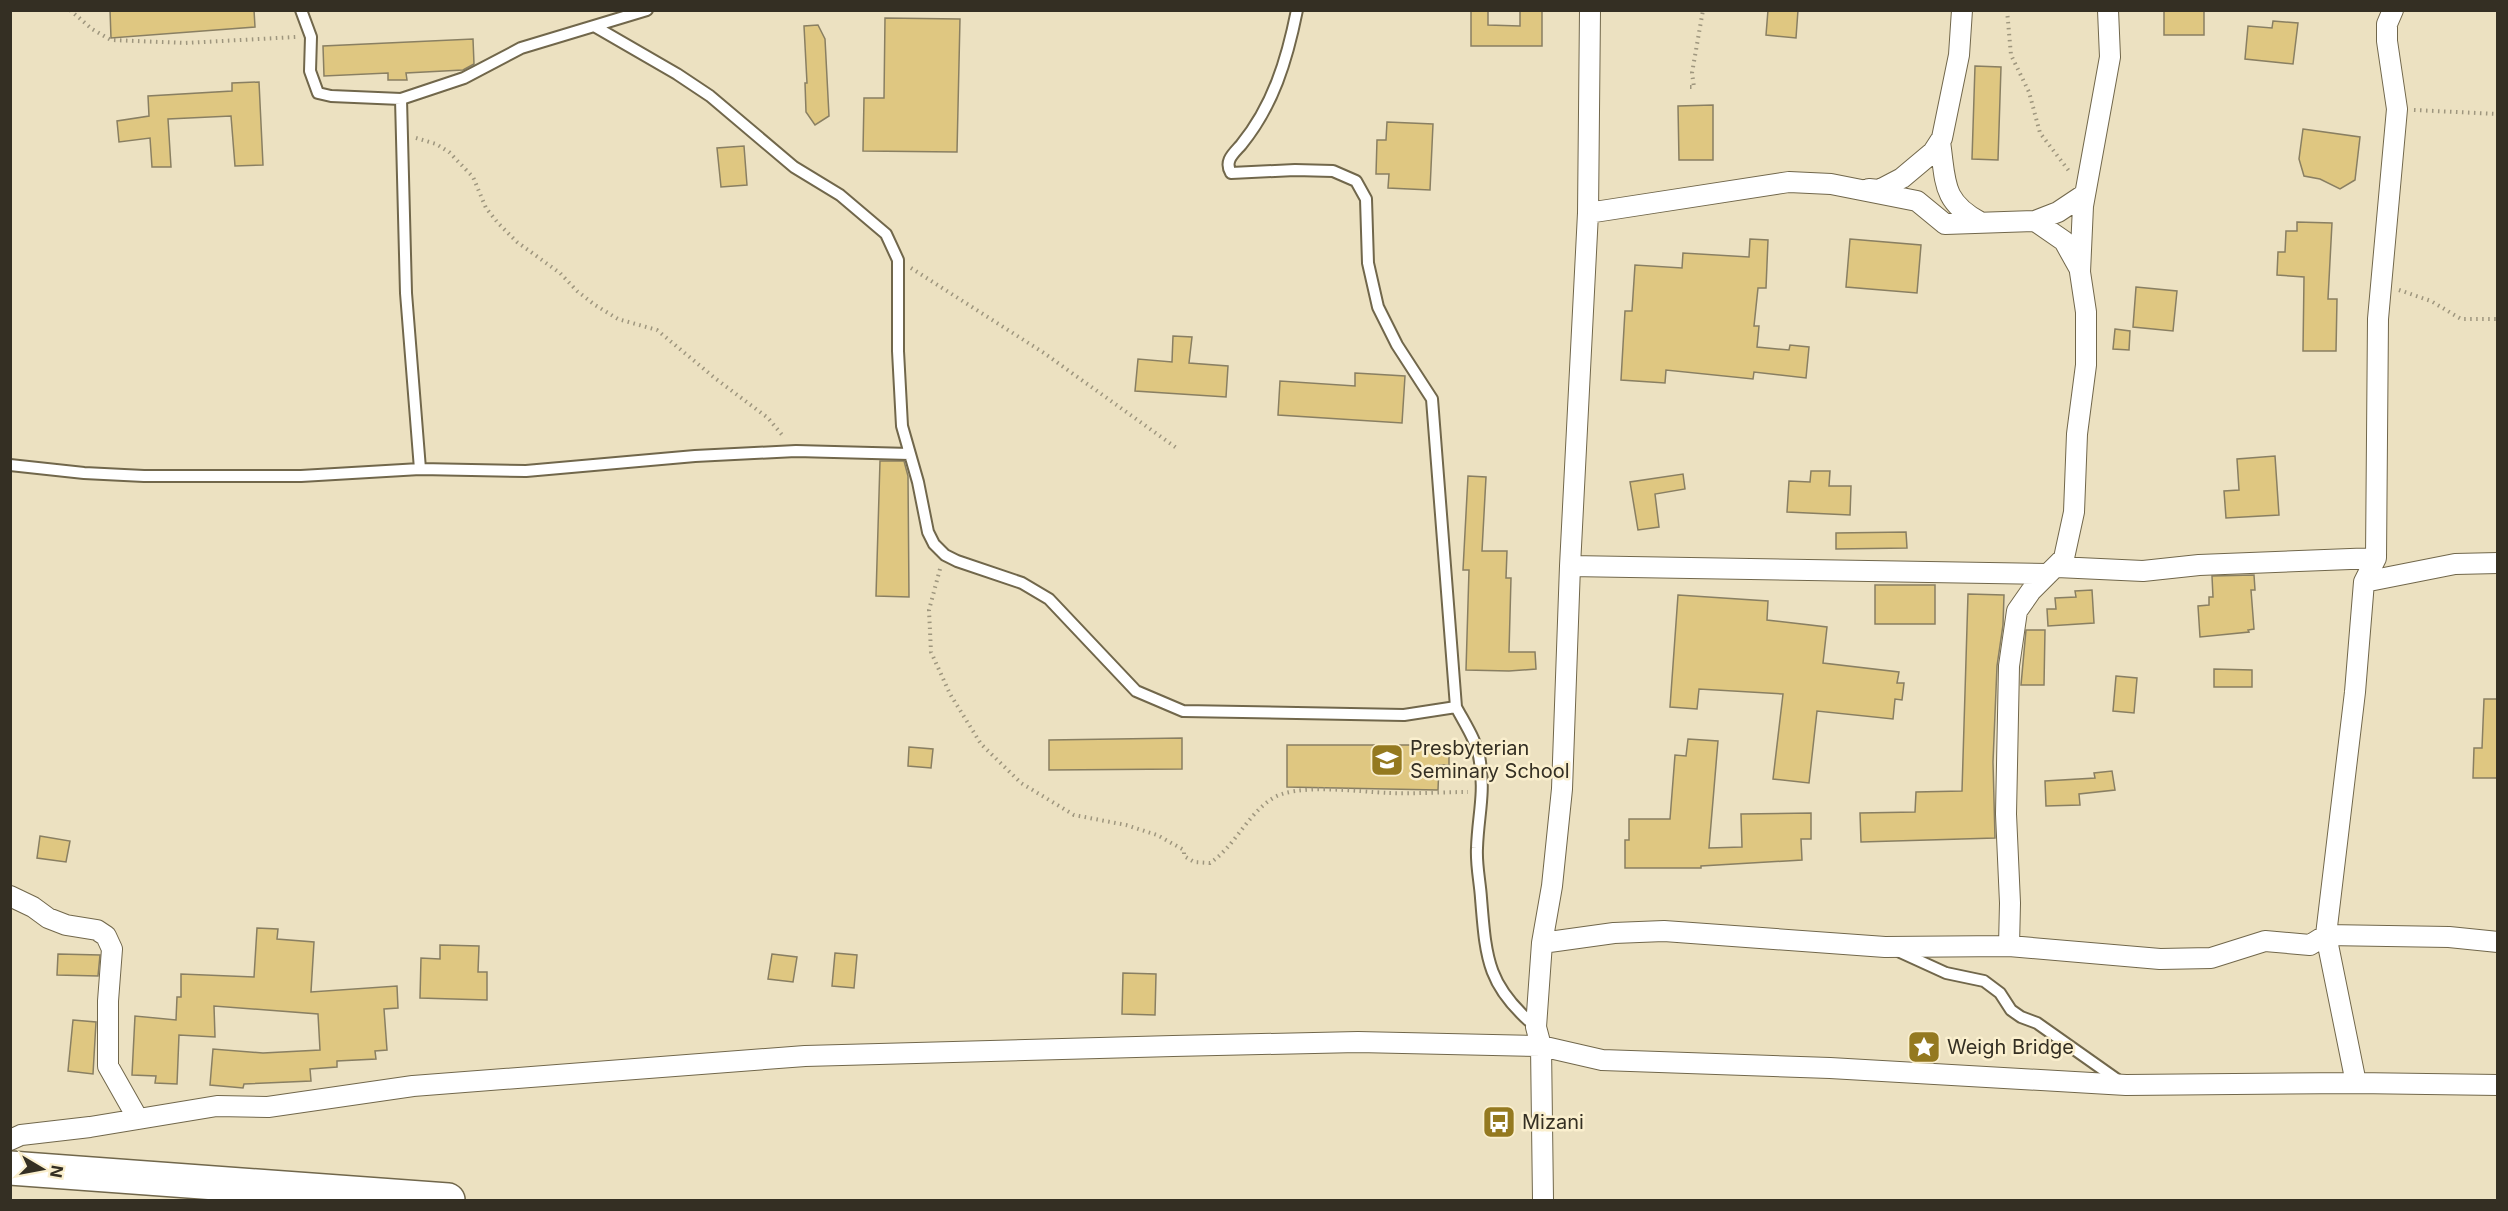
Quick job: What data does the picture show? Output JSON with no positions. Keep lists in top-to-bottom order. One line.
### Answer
{"places":{"school or university":["Presbyterian Seminary School"],"place":["Weigh Bridge"],"bus stop":["Mizani"]},"north":"right"}
